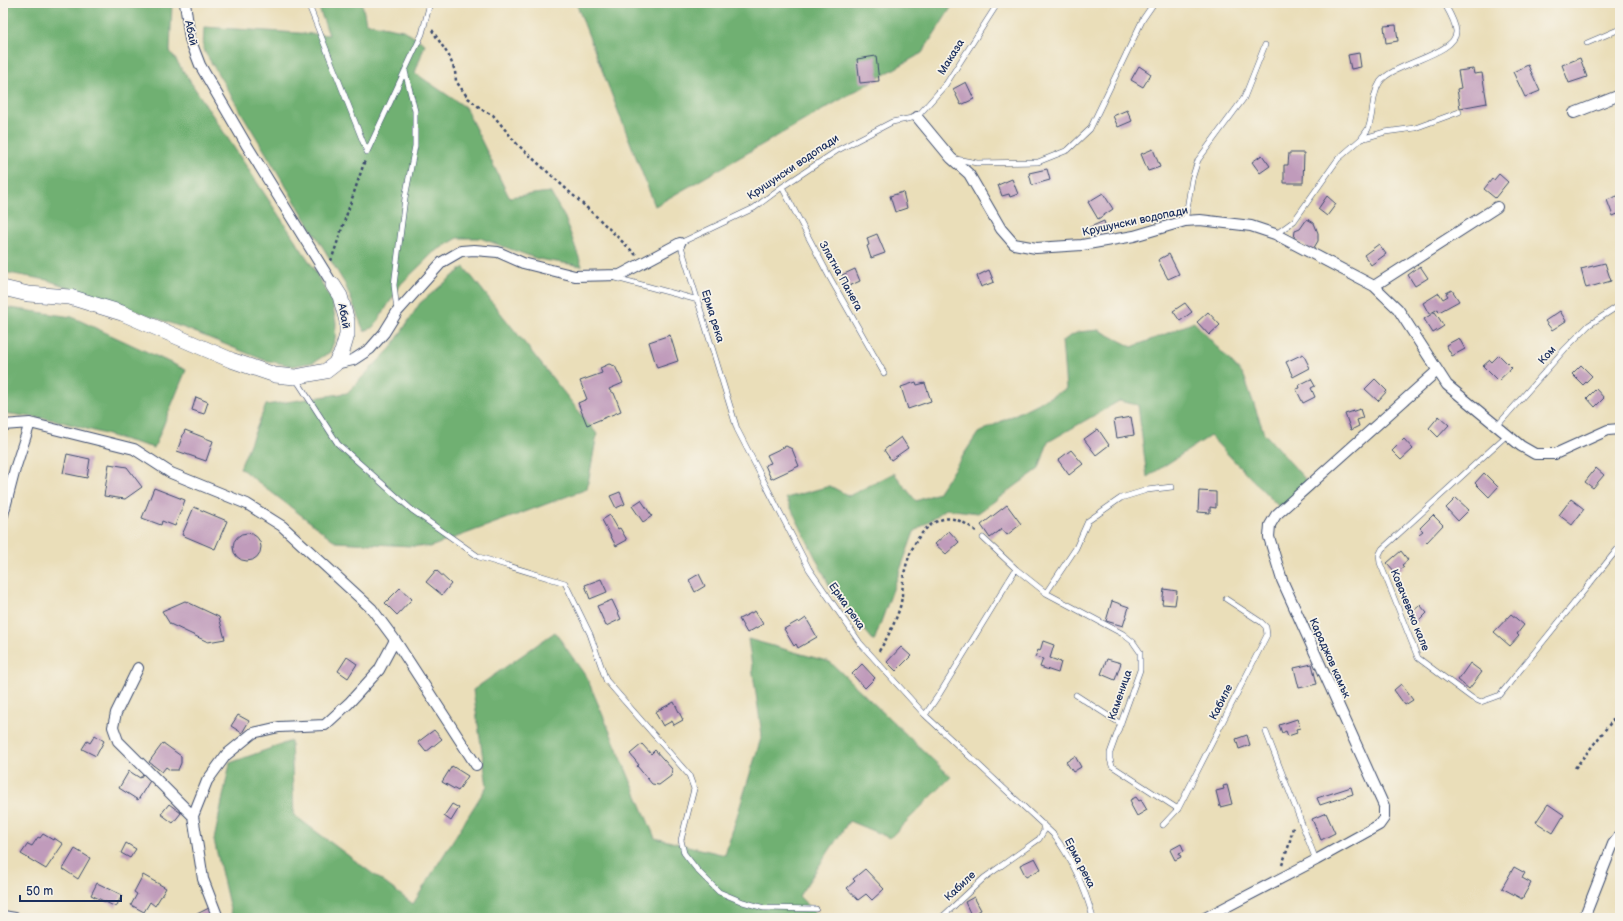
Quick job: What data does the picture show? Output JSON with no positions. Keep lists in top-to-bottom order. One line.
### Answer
{"streets":{"street":["Абай","Крушунски водопади","Караджов камък"],"lane":["Маказа","Златна Панега","Ерма река","Ком","Ковачевско кале","Каменица","Кабиле"]},"crossings":[["Абай","Крушунски водопади"],["Маказа","Крушунски водопади"],["Крушунски водопади","Златна Панега"],["Крушунски водопади","Ерма река"],["Крушунски водопади","Ком"],["Крушунски водопади","Ковачевско кале"],["Крушунски водопади","Караджов камък"],["Ерма река","Кабиле"],["Каменица","Кабиле"]],"scale_bar":"50 m"}
